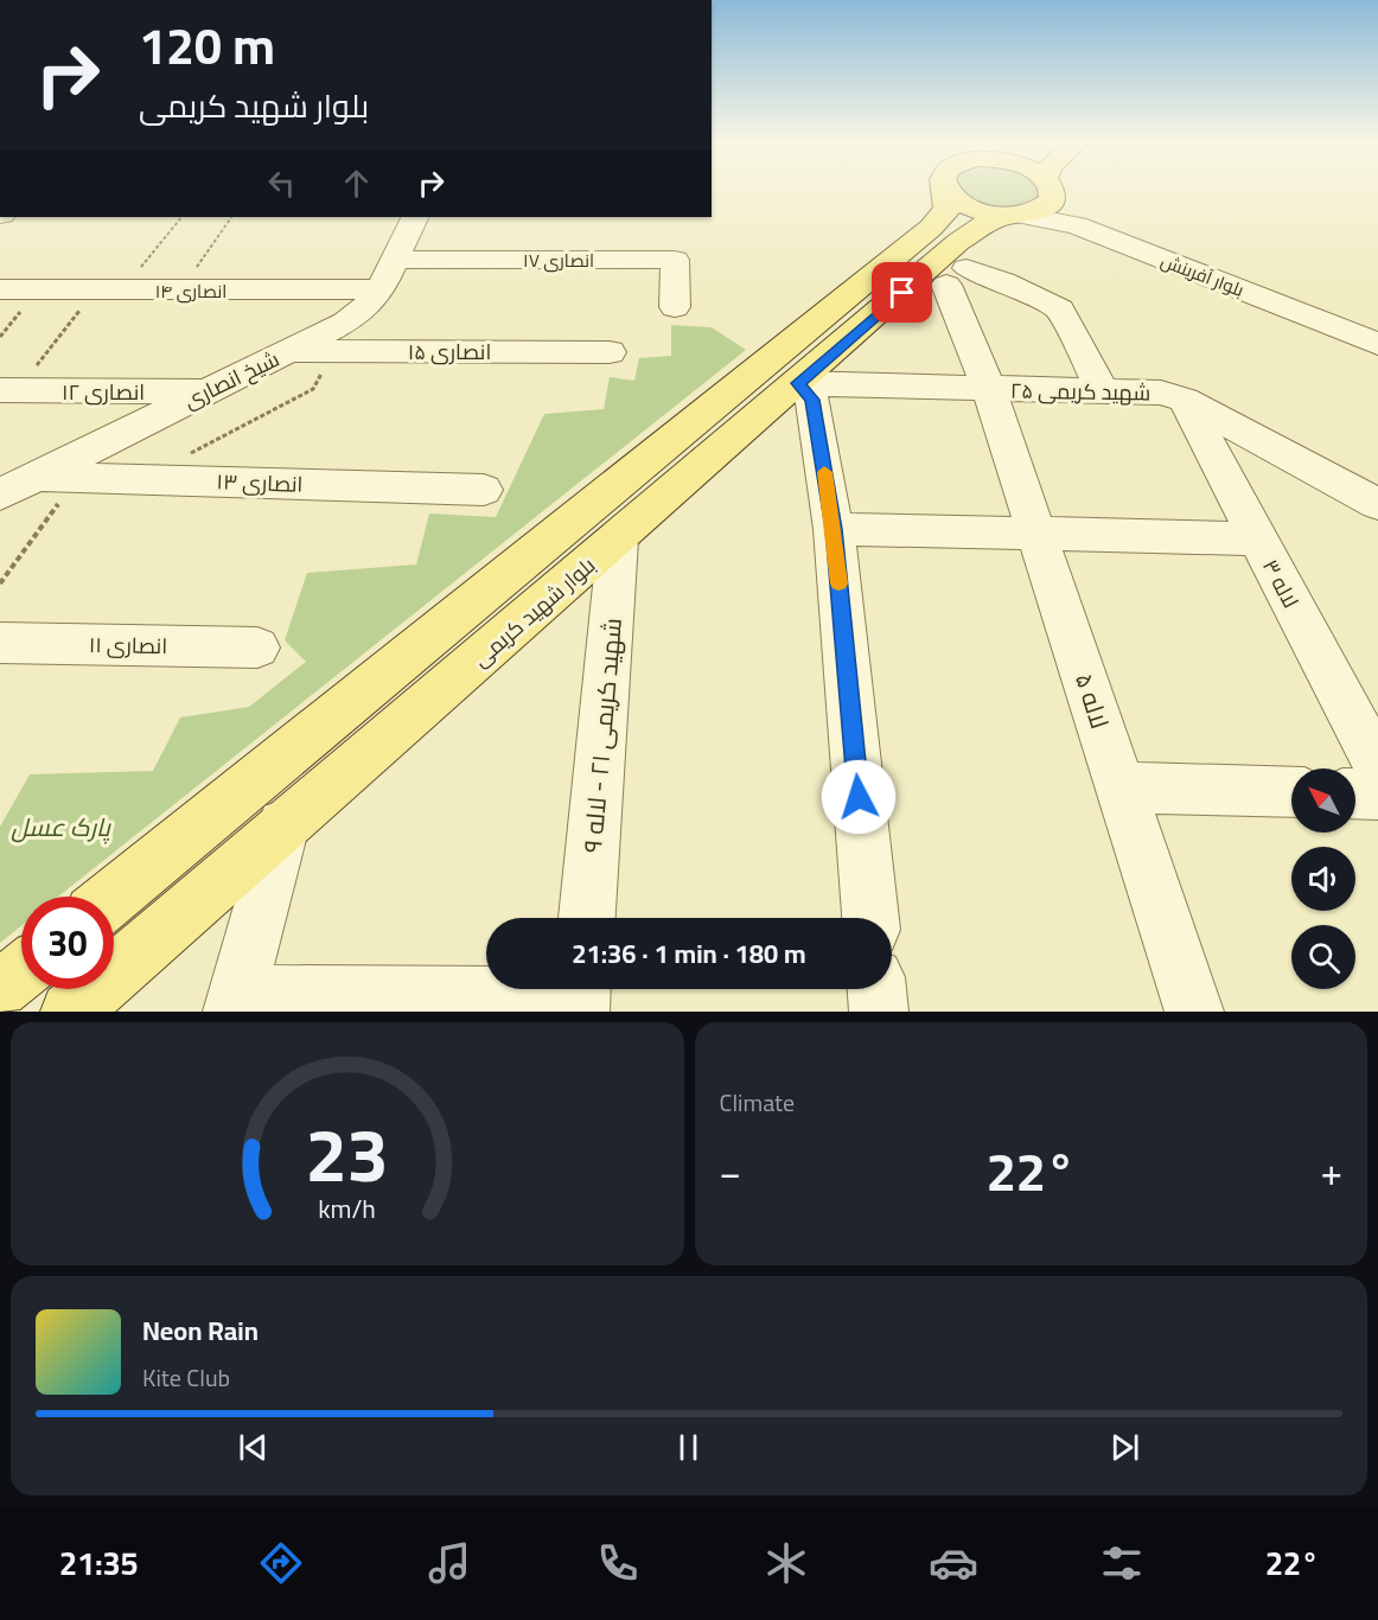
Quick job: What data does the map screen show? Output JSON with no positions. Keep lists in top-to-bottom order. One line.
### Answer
{"streets":{"main road":["بلوار شهید کریمی"],"street":["انصاری ۱۷","بلوار آفرینش","انصاری ۱۴","انصاری ۱۵","شیخ انصاری","انصاری ۱۲","شهید کریمی ۲۵","انصاری ۱۳","لاله ۳","انصاری ۱۱","لاله ۵","شهید کریمی ۲۱ - لاله ۹"]},"crossings":[["انصاری ۱۷","انصاری ۱۴"],["انصاری ۱۷","شیخ انصاری"],["بلوار آفرینش","بلوار شهید کریمی"],["انصاری ۱۴","شیخ انصاری"],["انصاری ۱۵","شیخ انصاری"],["شیخ انصاری","انصاری ۱۲"],["شیخ انصاری","انصاری ۱۳"],["شهید کریمی ۲۵","لاله ۳"],["شهید کریمی ۲۵","بلوار شهید کریمی"],["شهید کریمی ۲۵","لاله ۵"],["بلوار شهید کریمی","لاله ۵"],["بلوار شهید کریمی","شهید کریمی ۲۱ - لاله ۹"]],"parks":["پارک عسل"],"north":"top left","page":{"turn":["120 m","بلوار شهید کریمی"],"limit":"30","trip":"21:36 · 1 min · 180 m","tile":"Climate","heat":["−","22°","+"],"song":["Neon Rain","Kite Club"],"tabs":["21:35","22°"],"gauge":["23","km/h"]}}
